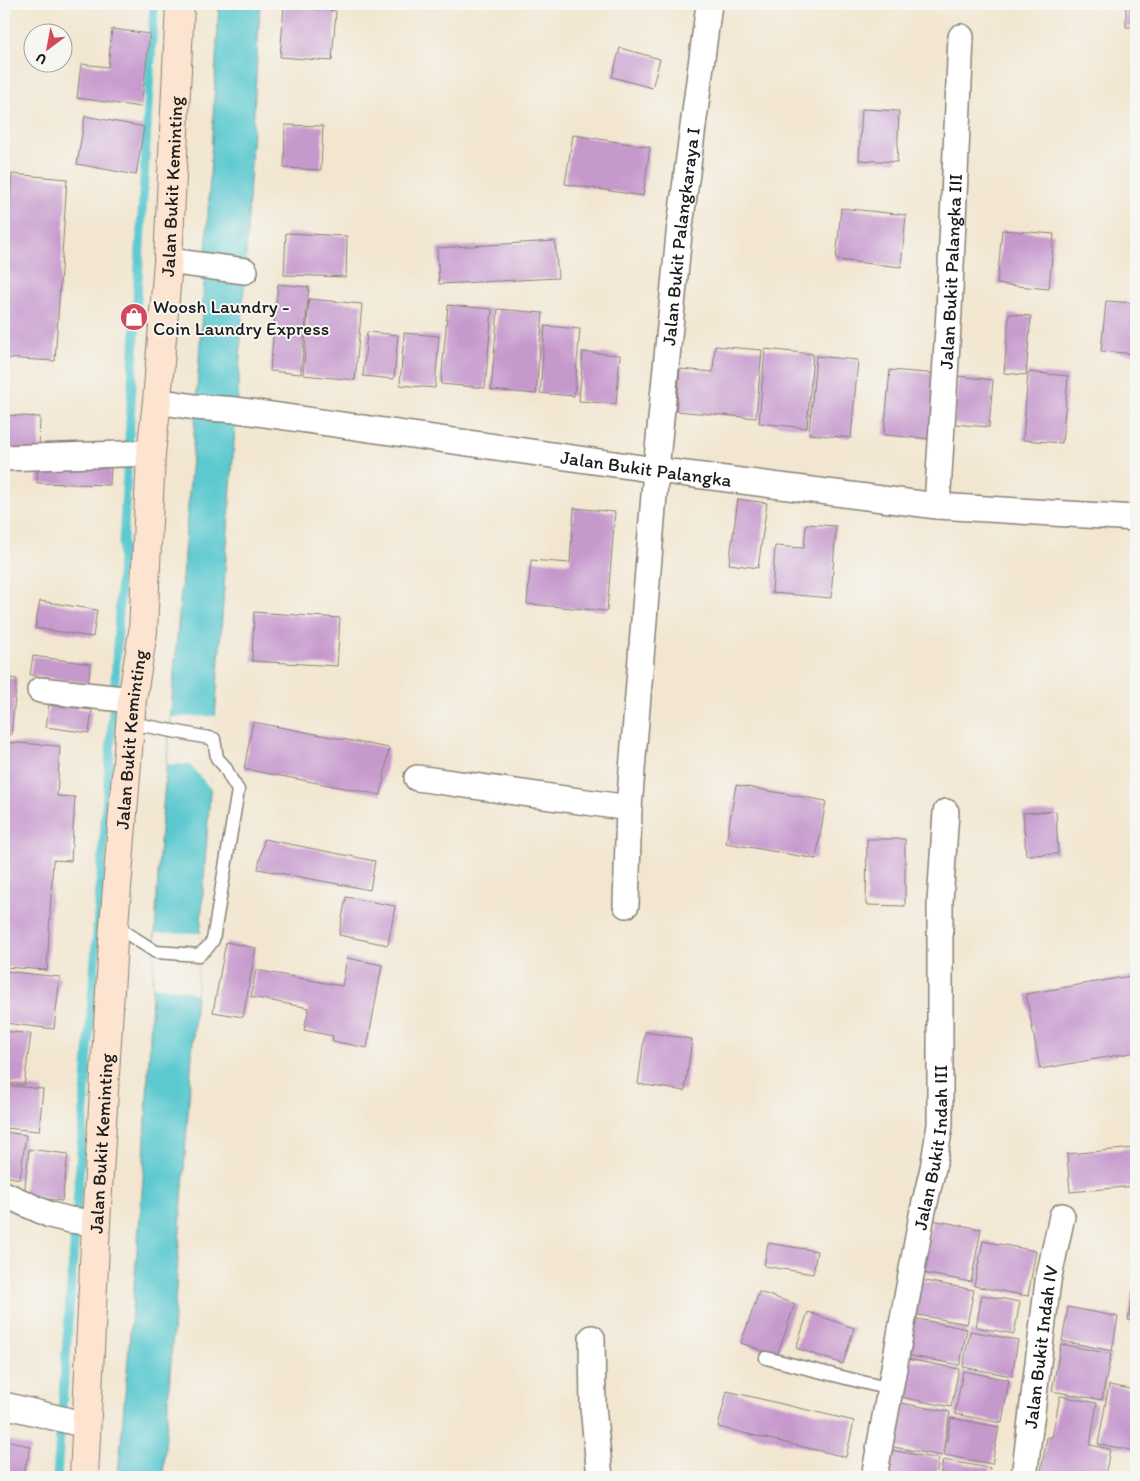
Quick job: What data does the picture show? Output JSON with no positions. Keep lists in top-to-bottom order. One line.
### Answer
{"streets":{"main road":["Jalan Bukit Keminting"],"street":["Jalan Bukit Palangkaraya I","Jalan Bukit Palangka III","Jalan Bukit Palangka","Jalan Bukit Indah III","Jalan Bukit Indah IV"]},"crossings":[["Jalan Bukit Keminting","Jalan Bukit Palangka"],["Jalan Bukit Palangkaraya I","Jalan Bukit Palangka"],["Jalan Bukit Palangka III","Jalan Bukit Palangka"]],"places":{"shop":["Woosh Laundry - Coin Laundry Express"]},"north":"bottom left"}
